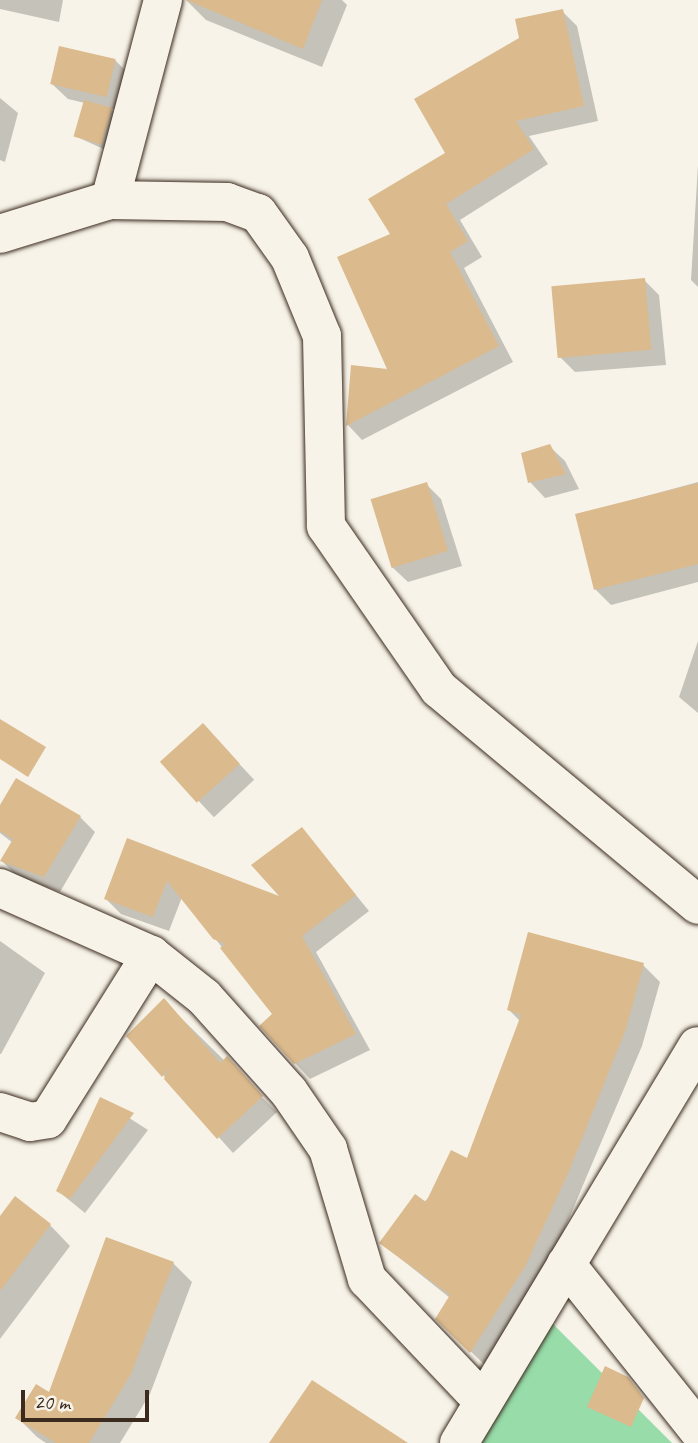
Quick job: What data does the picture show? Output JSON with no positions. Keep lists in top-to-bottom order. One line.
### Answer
{"scale_bar":"20 m"}
